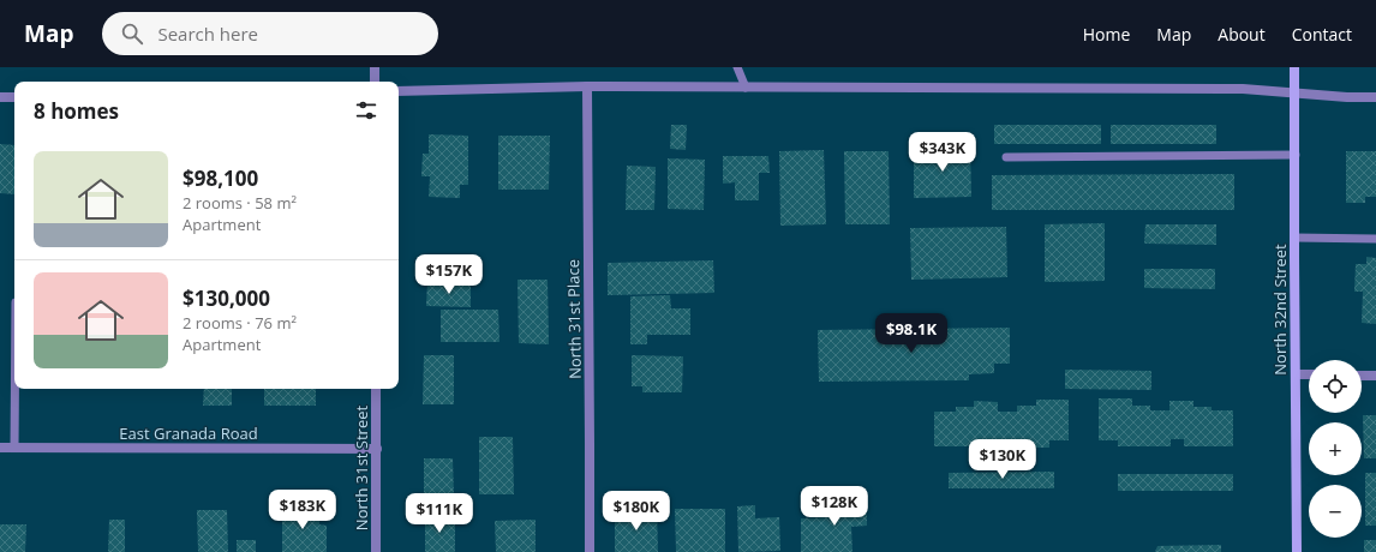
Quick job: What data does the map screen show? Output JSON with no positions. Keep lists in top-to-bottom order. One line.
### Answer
{"streets":{"main road":["North 32nd Street"],"street":["North 31st Place","East Granada Road","North 31st Street"]},"crossings":[["East Granada Road","North 31st Street"]],"page":{"header":"Map","search":"Search here","nav":["Home","Map","About","Contact"],"heading":"8 homes","price":["$343K","$157K","$98.1K","$130K","$128K","$183K","$180K","$111K"],"list":[{"name":"$98,100","note":"2 rooms · 58 m² · Apartment"},{"name":"$130,000","note":"2 rooms · 76 m² · Apartment"}],"map_buttons":["+","−"]}}
